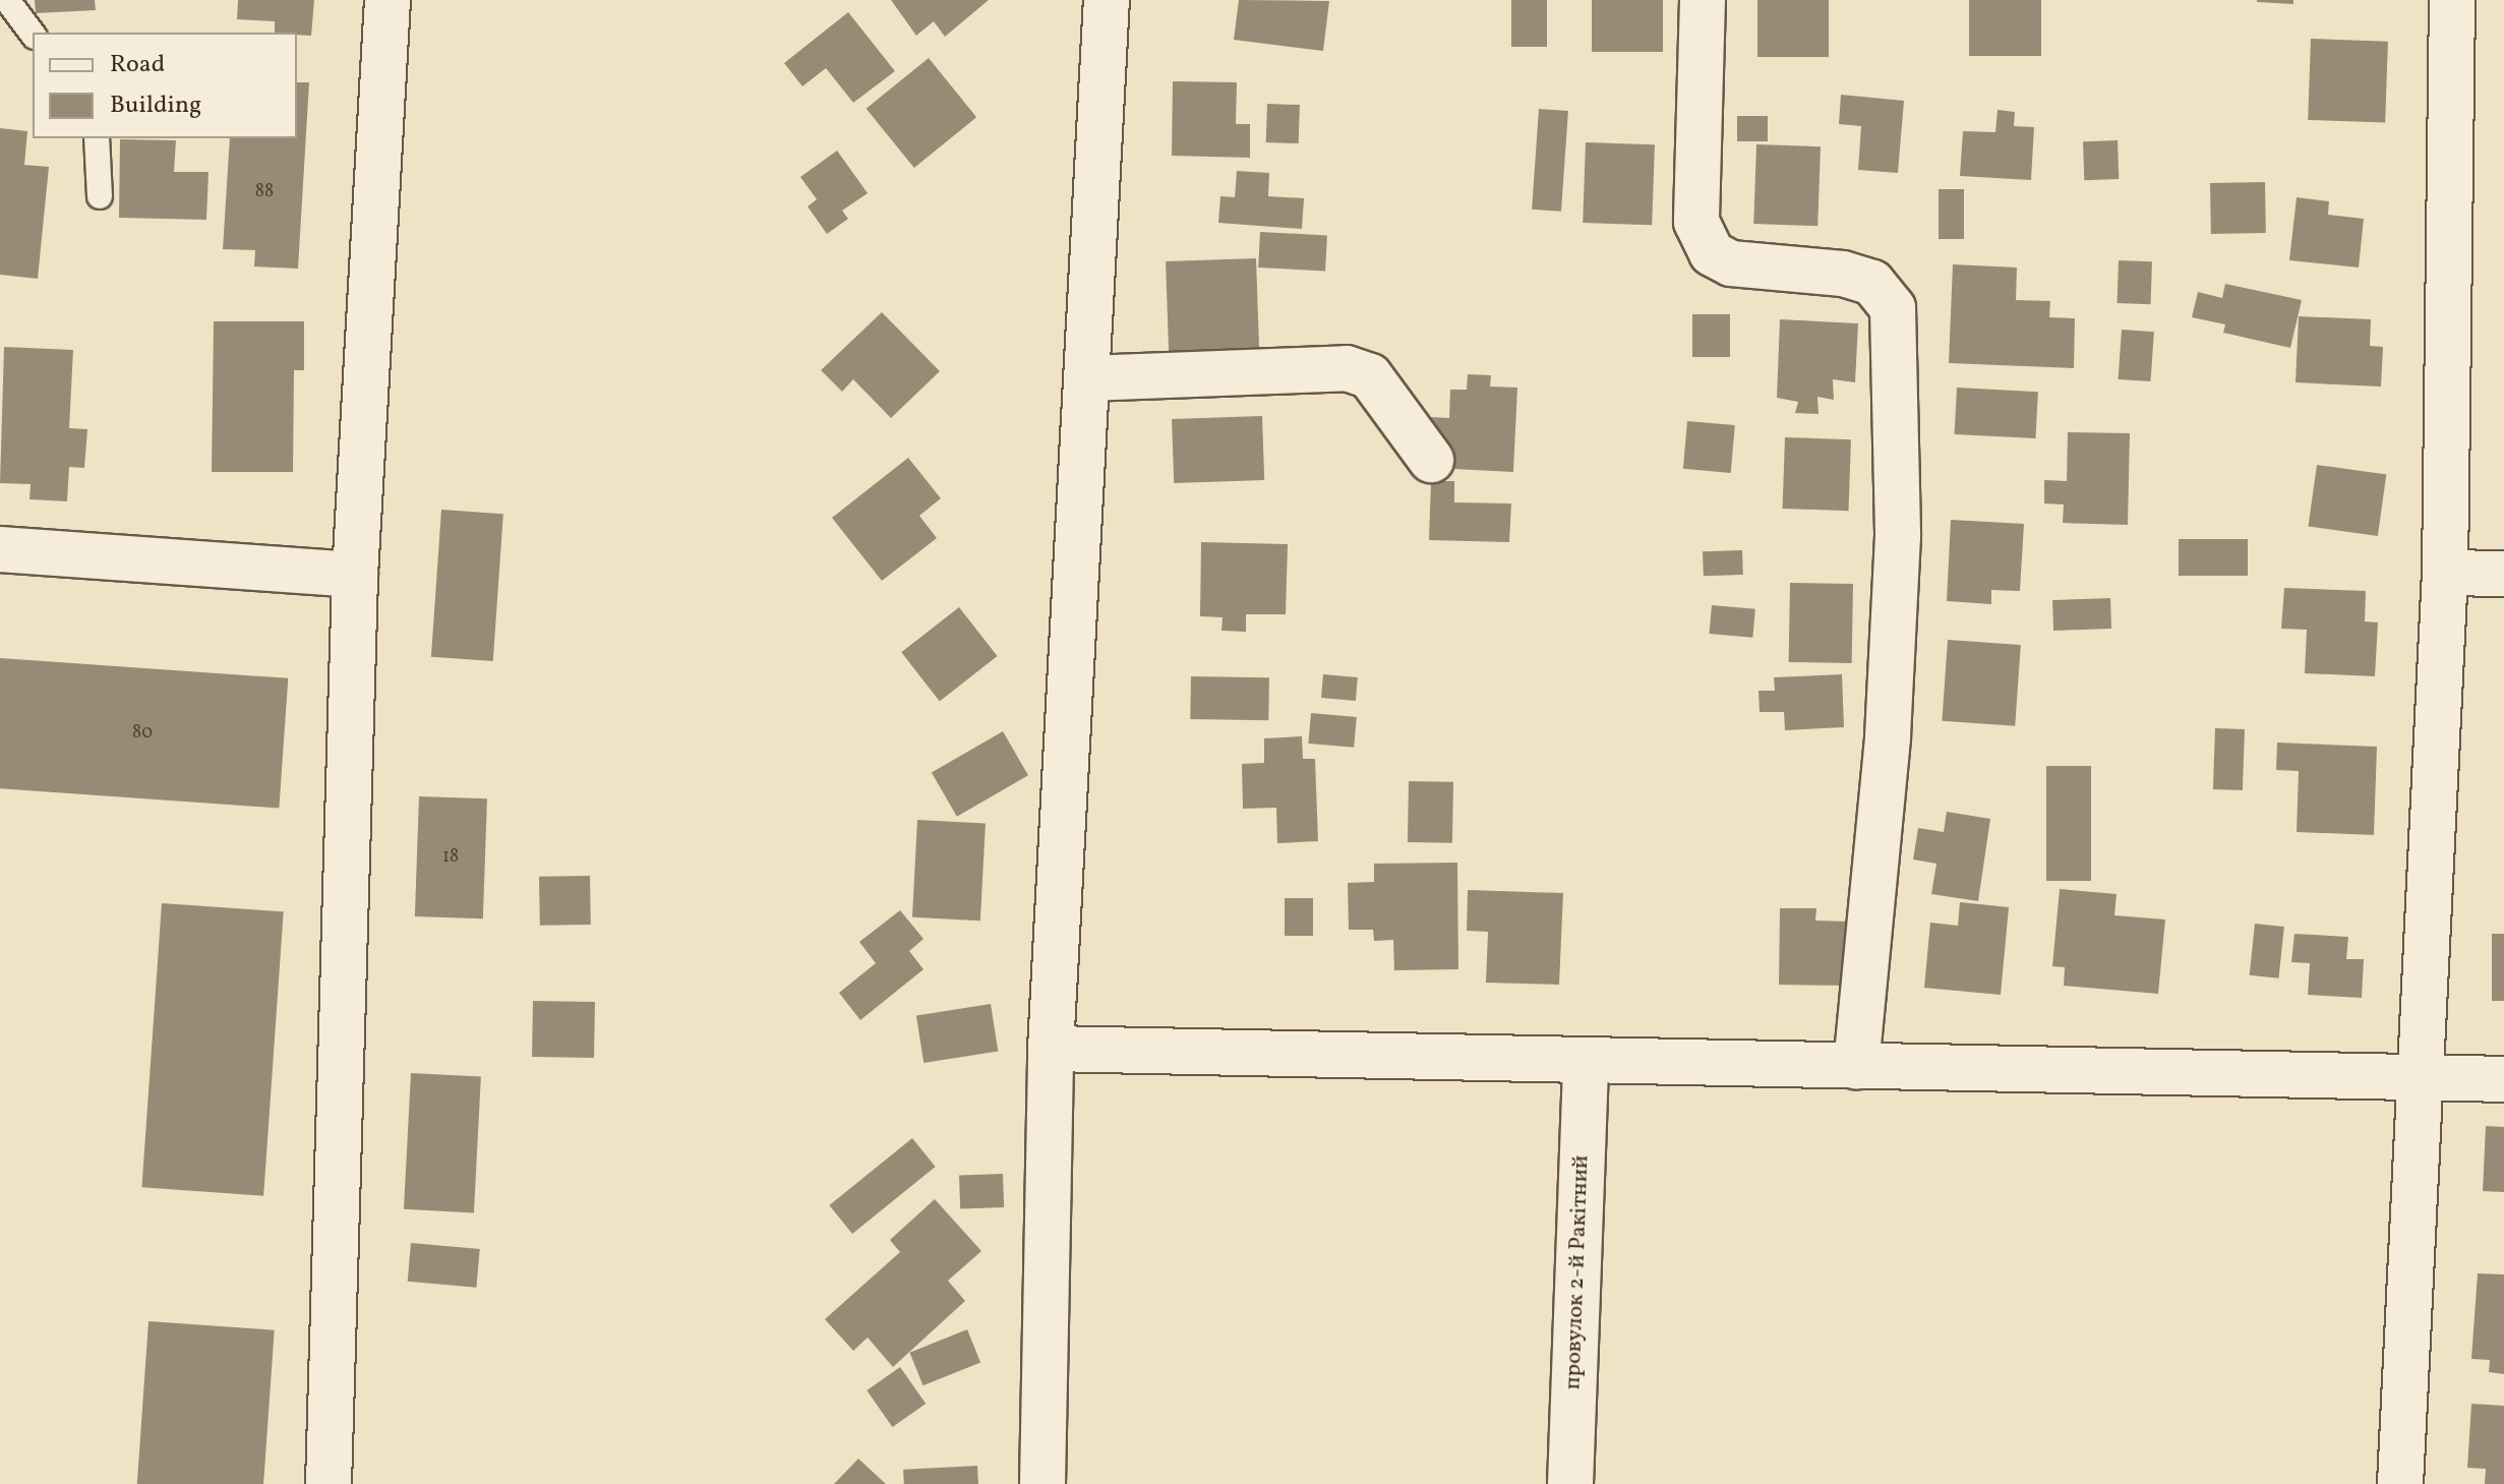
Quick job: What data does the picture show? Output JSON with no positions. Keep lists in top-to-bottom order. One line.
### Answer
{"streets":{"street":["провулок 2-й Ракітний"]},"house_numbers":["88","80","18"],"legend":["Road","Building"]}
